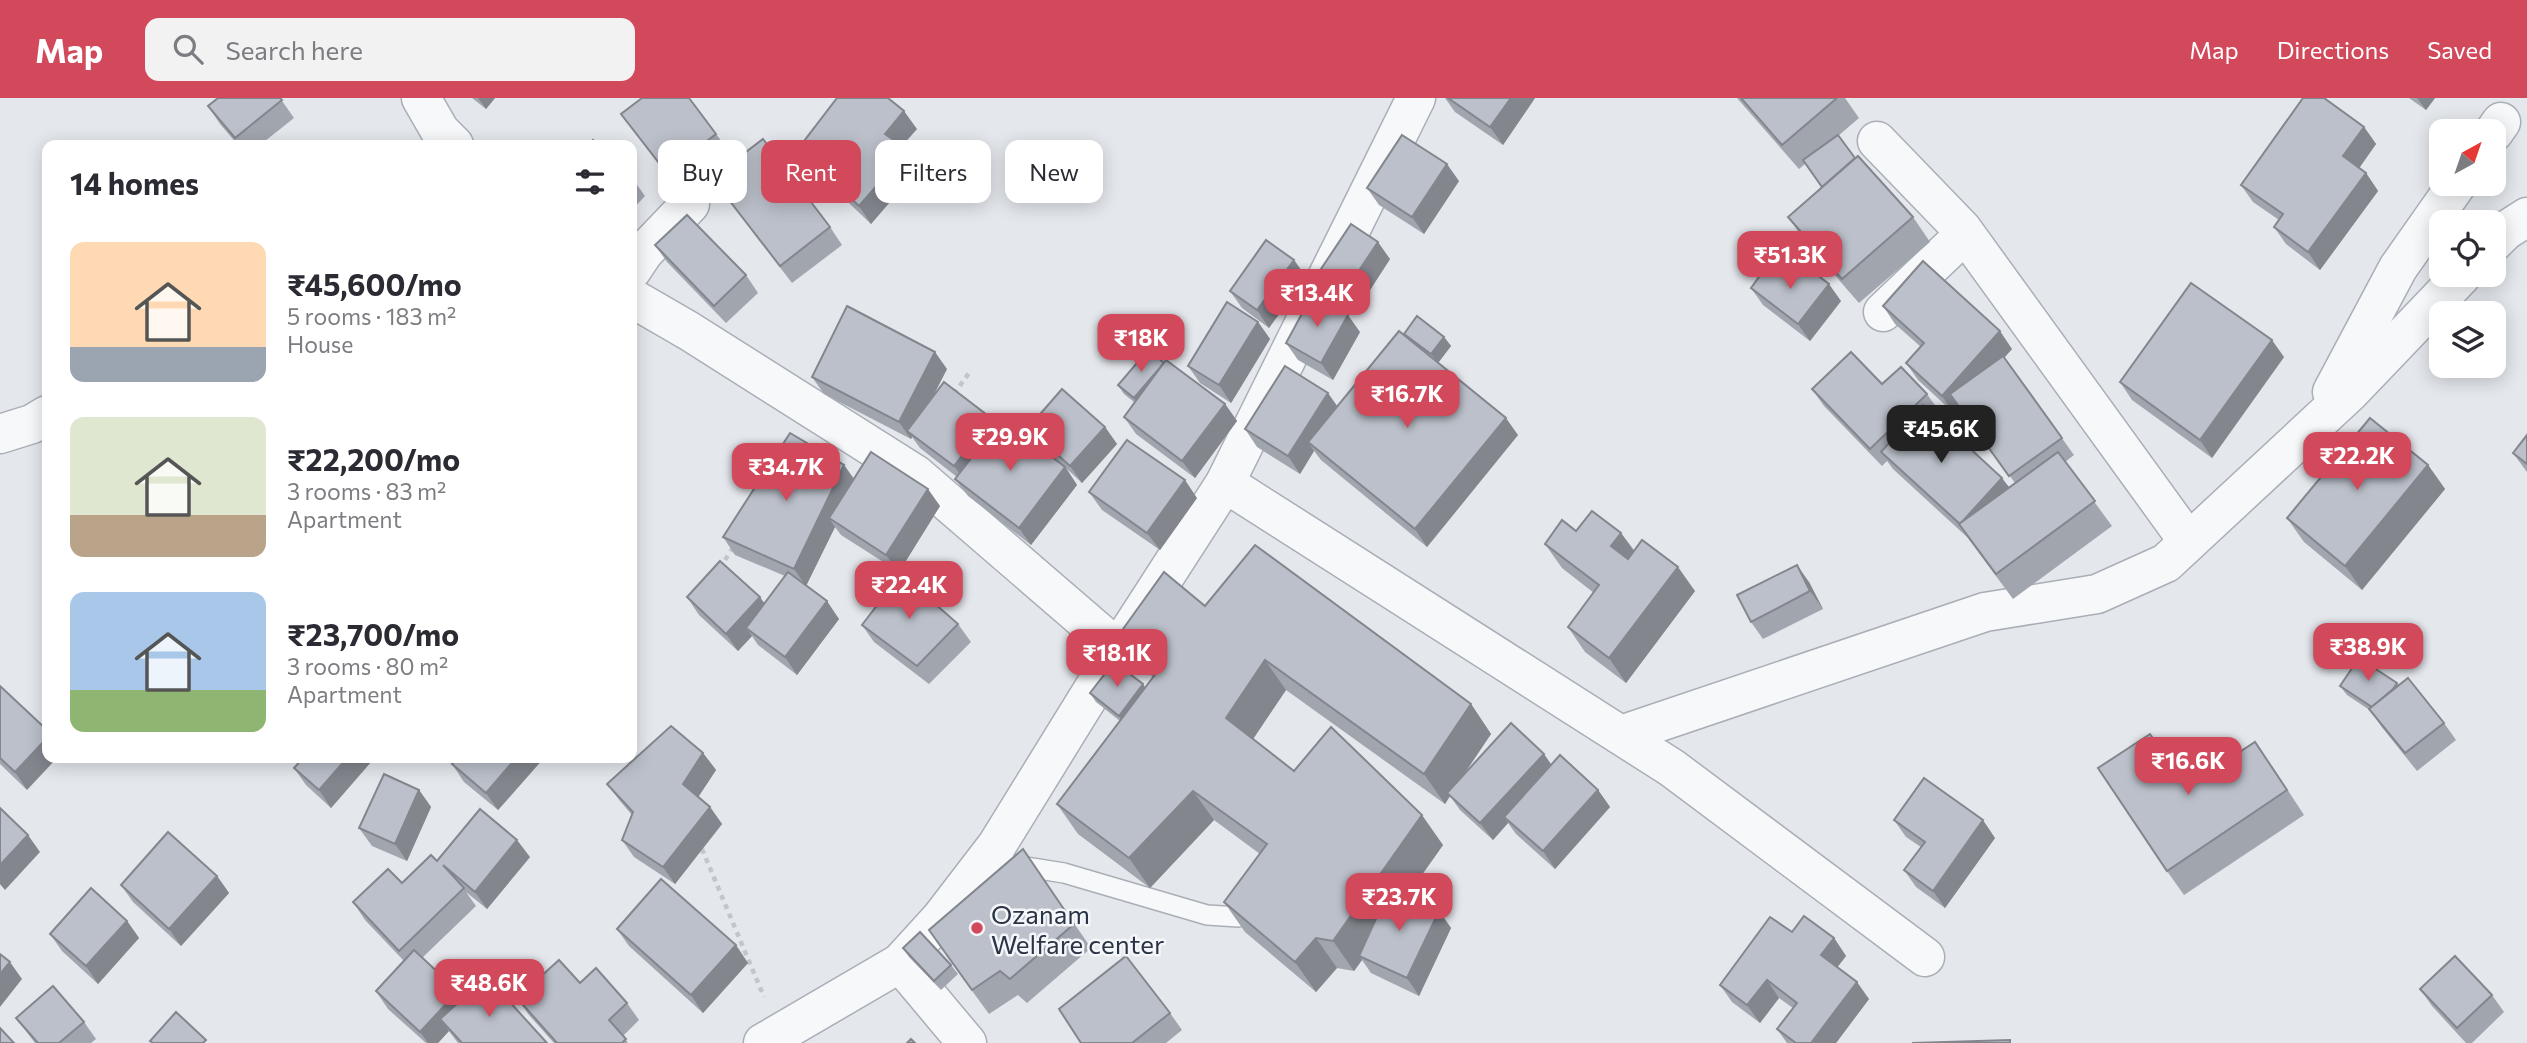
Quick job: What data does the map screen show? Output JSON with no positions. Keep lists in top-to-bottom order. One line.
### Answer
{"places":["Ozanam Welfare center"],"north":"top right","page":{"header":"Map","search":"Search here","nav":["Map","Directions","Saved"],"chip":["Buy","Rent","Filters","New"],"heading":"14 homes","list":[{"name":"₹45,600/mo","note":"5 rooms · 183 m² · House"},{"name":"₹22,200/mo","note":"3 rooms · 83 m² · Apartment"},{"name":"₹23,700/mo","note":"3 rooms · 80 m² · Apartment"}],"price":["₹51.3K","₹13.4K","₹18K","₹16.7K","₹45.6K","₹29.9K","₹22.2K","₹34.7K","₹22.4K","₹38.9K","₹18.1K","₹16.6K","₹23.7K","₹48.6K"]}}
